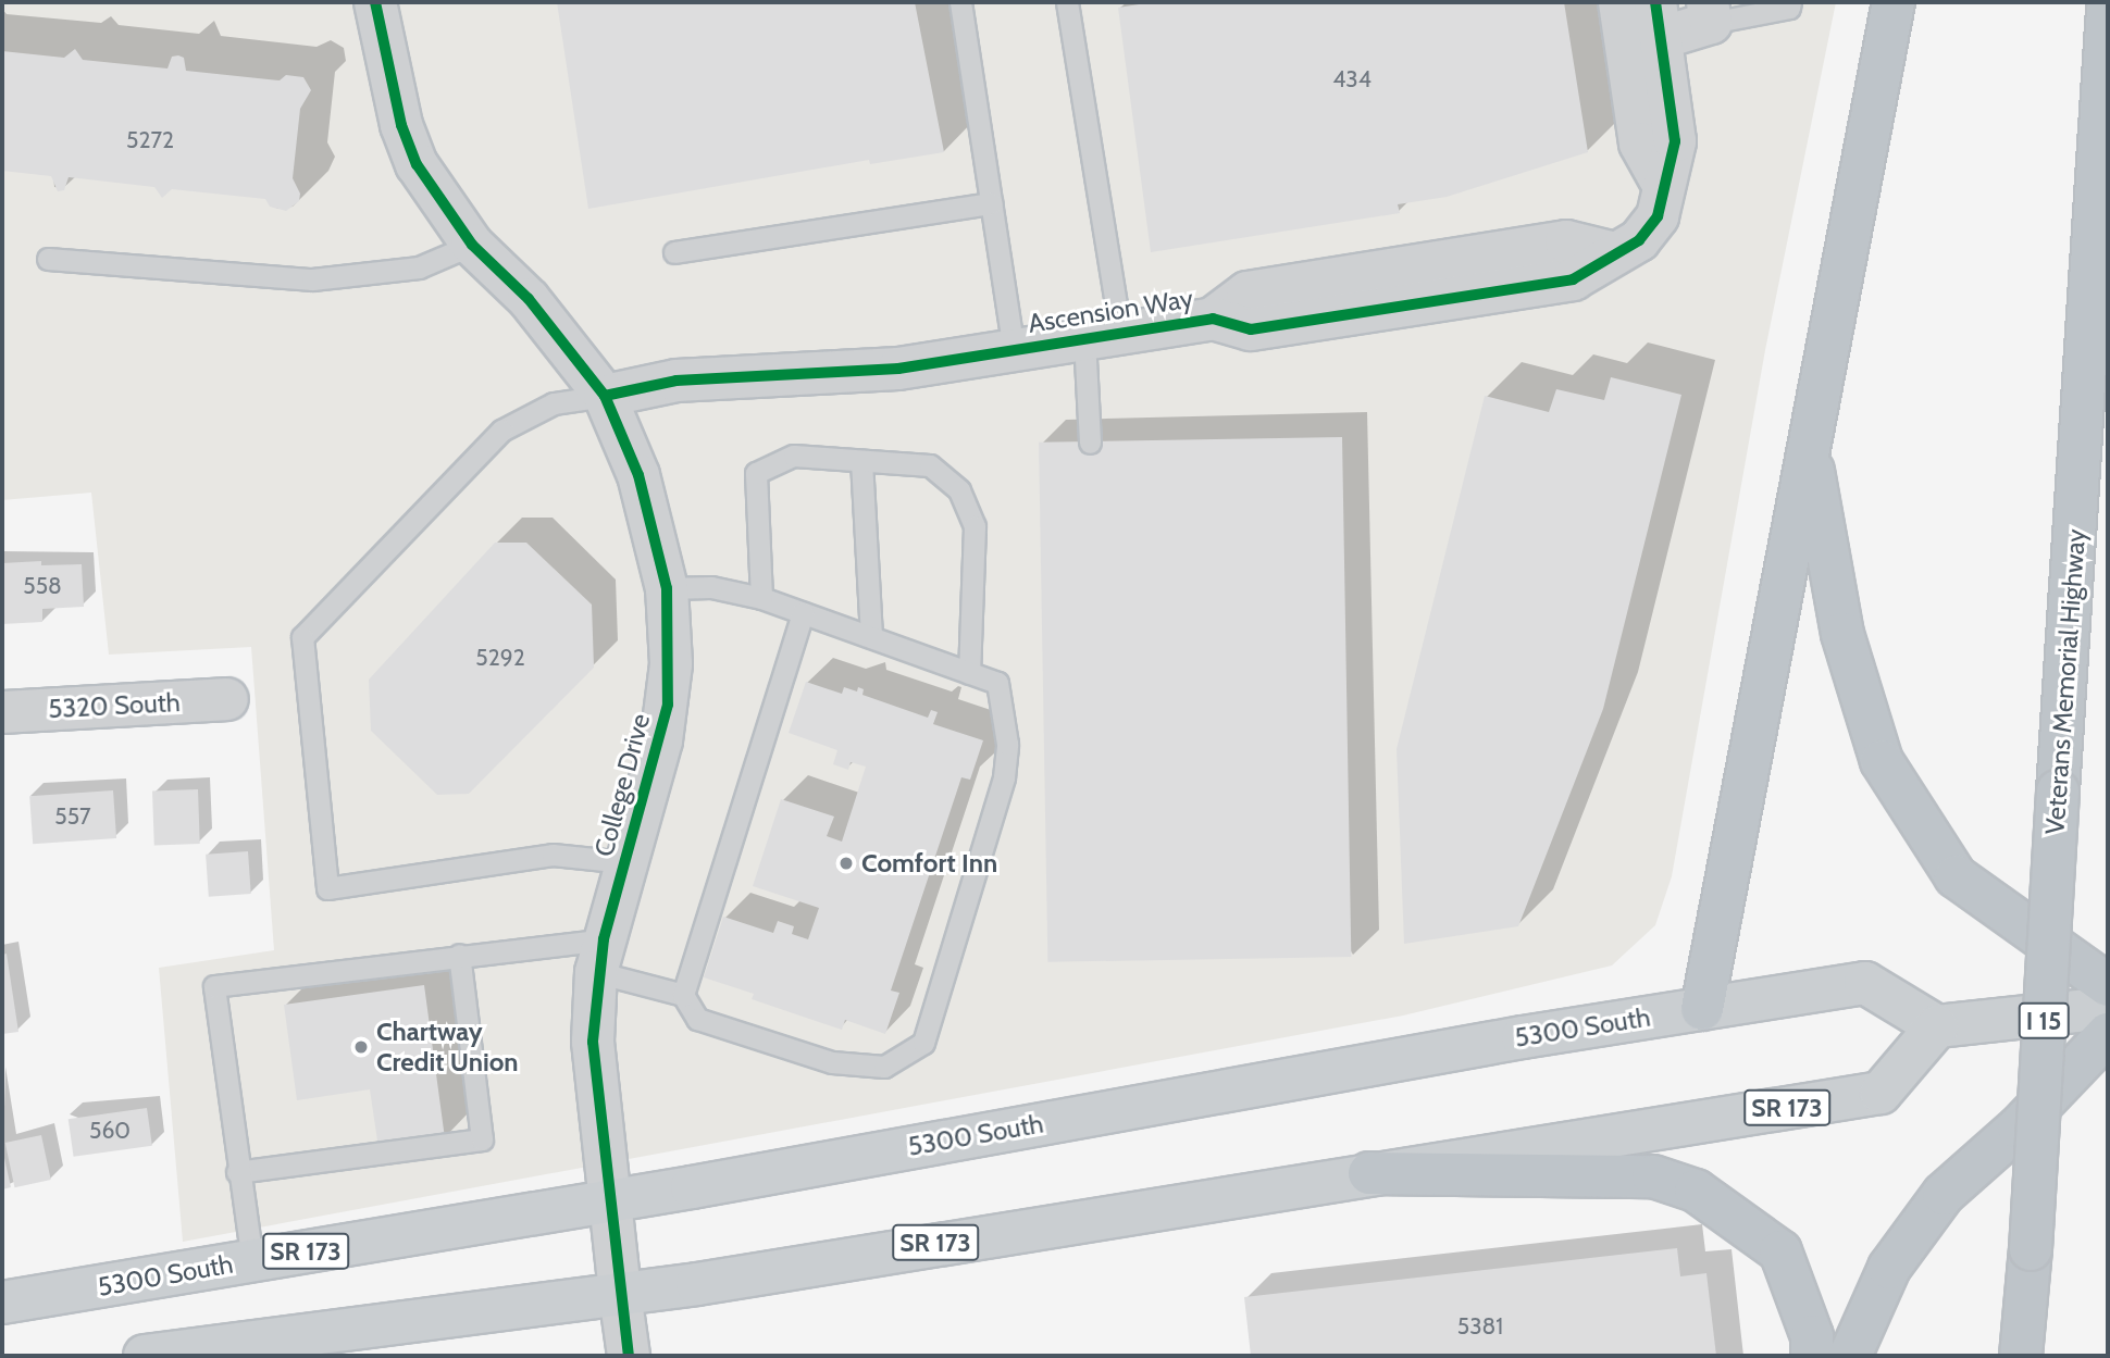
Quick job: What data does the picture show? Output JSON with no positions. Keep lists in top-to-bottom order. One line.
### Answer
{"streets":{"highway":["Veterans Memorial Highway","I 15"],"main road":["5300 South","SR 173"],"street":["Ascension Way","5320 South","College Drive"]},"crossings":[["Ascension Way","College Drive"],["College Drive","5300 South"],["College Drive","SR 173"],["5300 South","SR 173"]],"places":["Comfort Inn","Chartway Credit Union"],"house_numbers":["434","5272","558","5292","557","560","5381"]}
